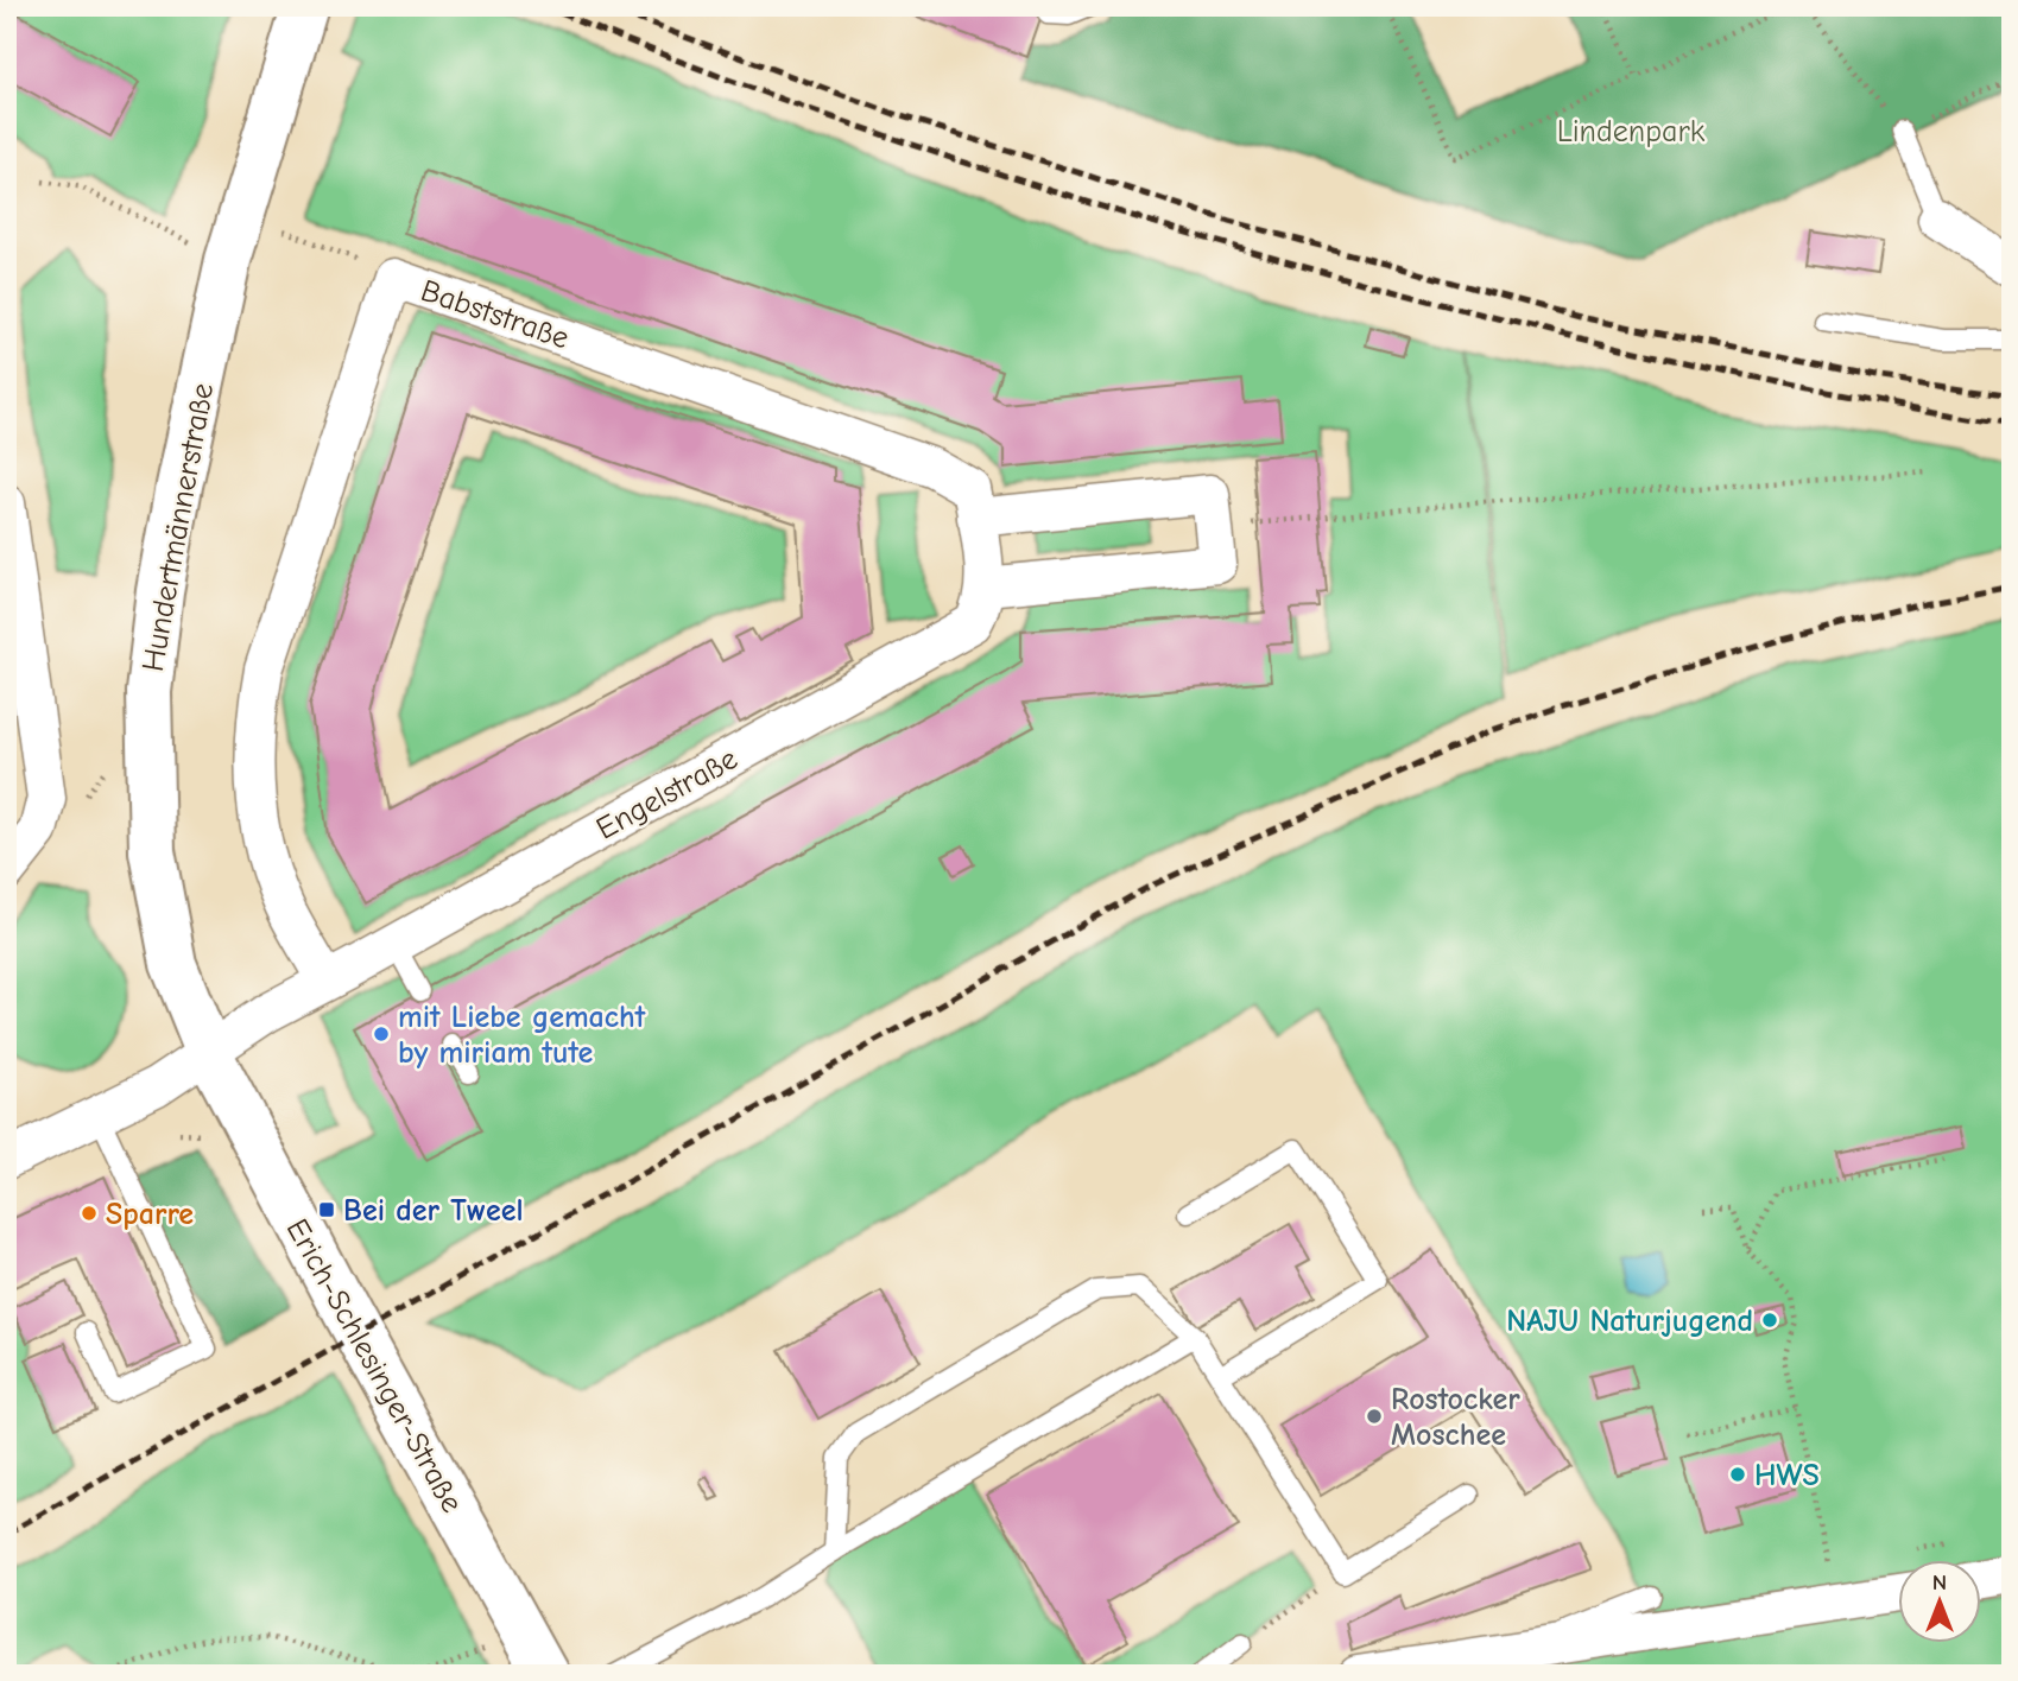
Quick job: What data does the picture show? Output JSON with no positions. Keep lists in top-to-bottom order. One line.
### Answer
{"streets":{"street":["Babststraße","Hundertmännerstraße","Engelstraße","Erich-Schlesinger-Straße"]},"crossings":[["Babststraße","Engelstraße"],["Hundertmännerstraße","Erich-Schlesinger-Straße"]],"parks":["Lindenpark"],"places":{"other":["mit Liebe gemacht by miriam tute","Sparre","NAJU Naturjugend","Rostocker Moschee","HWS"],"transit":["Bei der Tweel"]},"north":"top"}
